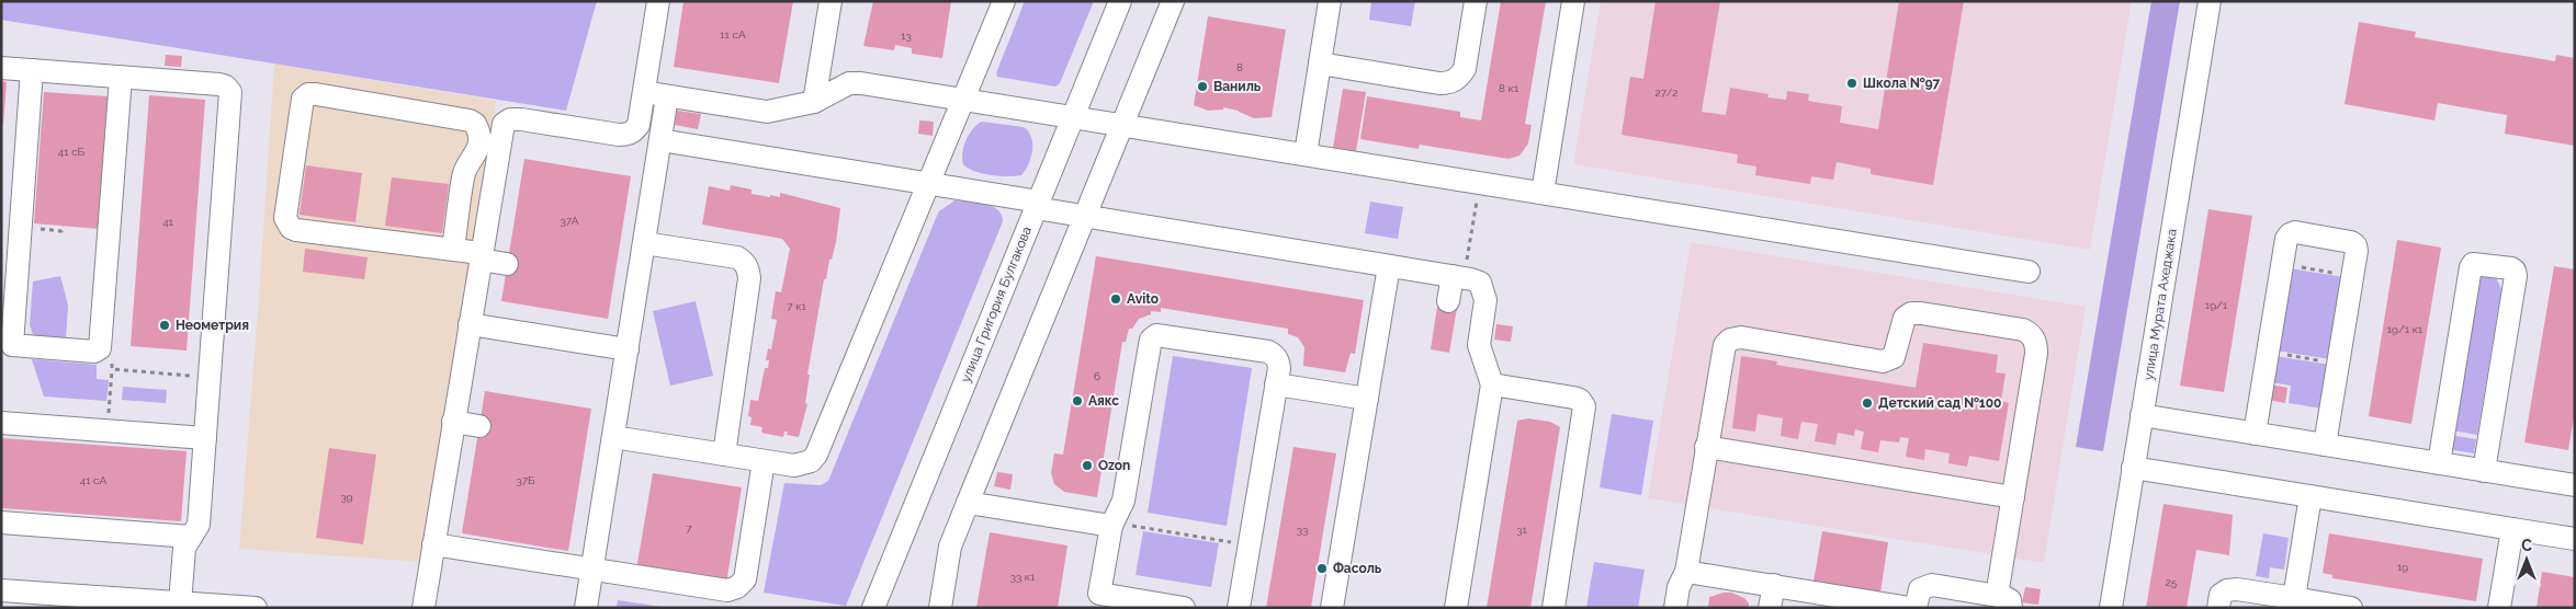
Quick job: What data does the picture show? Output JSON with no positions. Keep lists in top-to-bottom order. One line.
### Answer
{"streets":{"street":["улица Григория Булгакова","улица Мурата Ахеджака"]},"places":["Школа №97","Ваниль","Avito","Неометрия","Аякс","Детский сад №100","Ozon","Фасоль"],"house_numbers":["11 сА","13","8","8 к1","27/2","41 сБ","37А","41","19/1","7 к1","19/1 к1","6","41 сА","37Б","39","7","33","31","19","33 к1","25"],"north":"top"}
